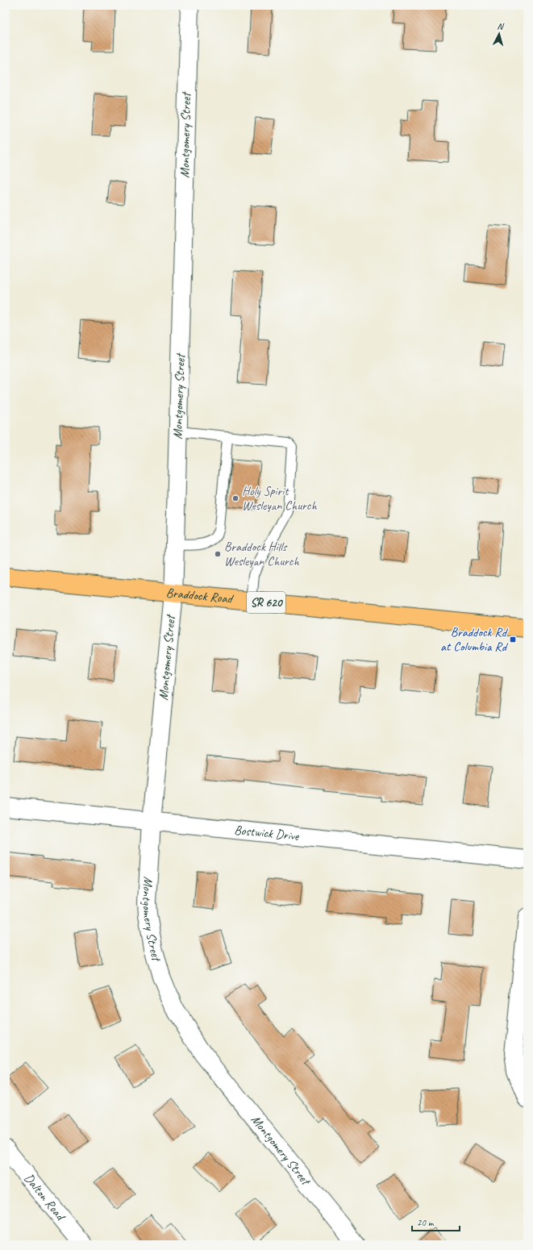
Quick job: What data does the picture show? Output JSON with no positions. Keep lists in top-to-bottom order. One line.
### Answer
{"streets":{"main road":["Braddock Road","SR 620"],"street":["Montgomery Street","Bostwick Drive","Dalton Road"]},"crossings":[["Montgomery Street","Braddock Road"],["Montgomery Street","Bostwick Drive"]],"places":{"other":["Holy Spirit Wesleyan Church","Braddock Hills Wesleyan Church"],"transit":["Braddock Rd at Columbia Rd"]},"scale_bar":"20 m","north":"top"}
